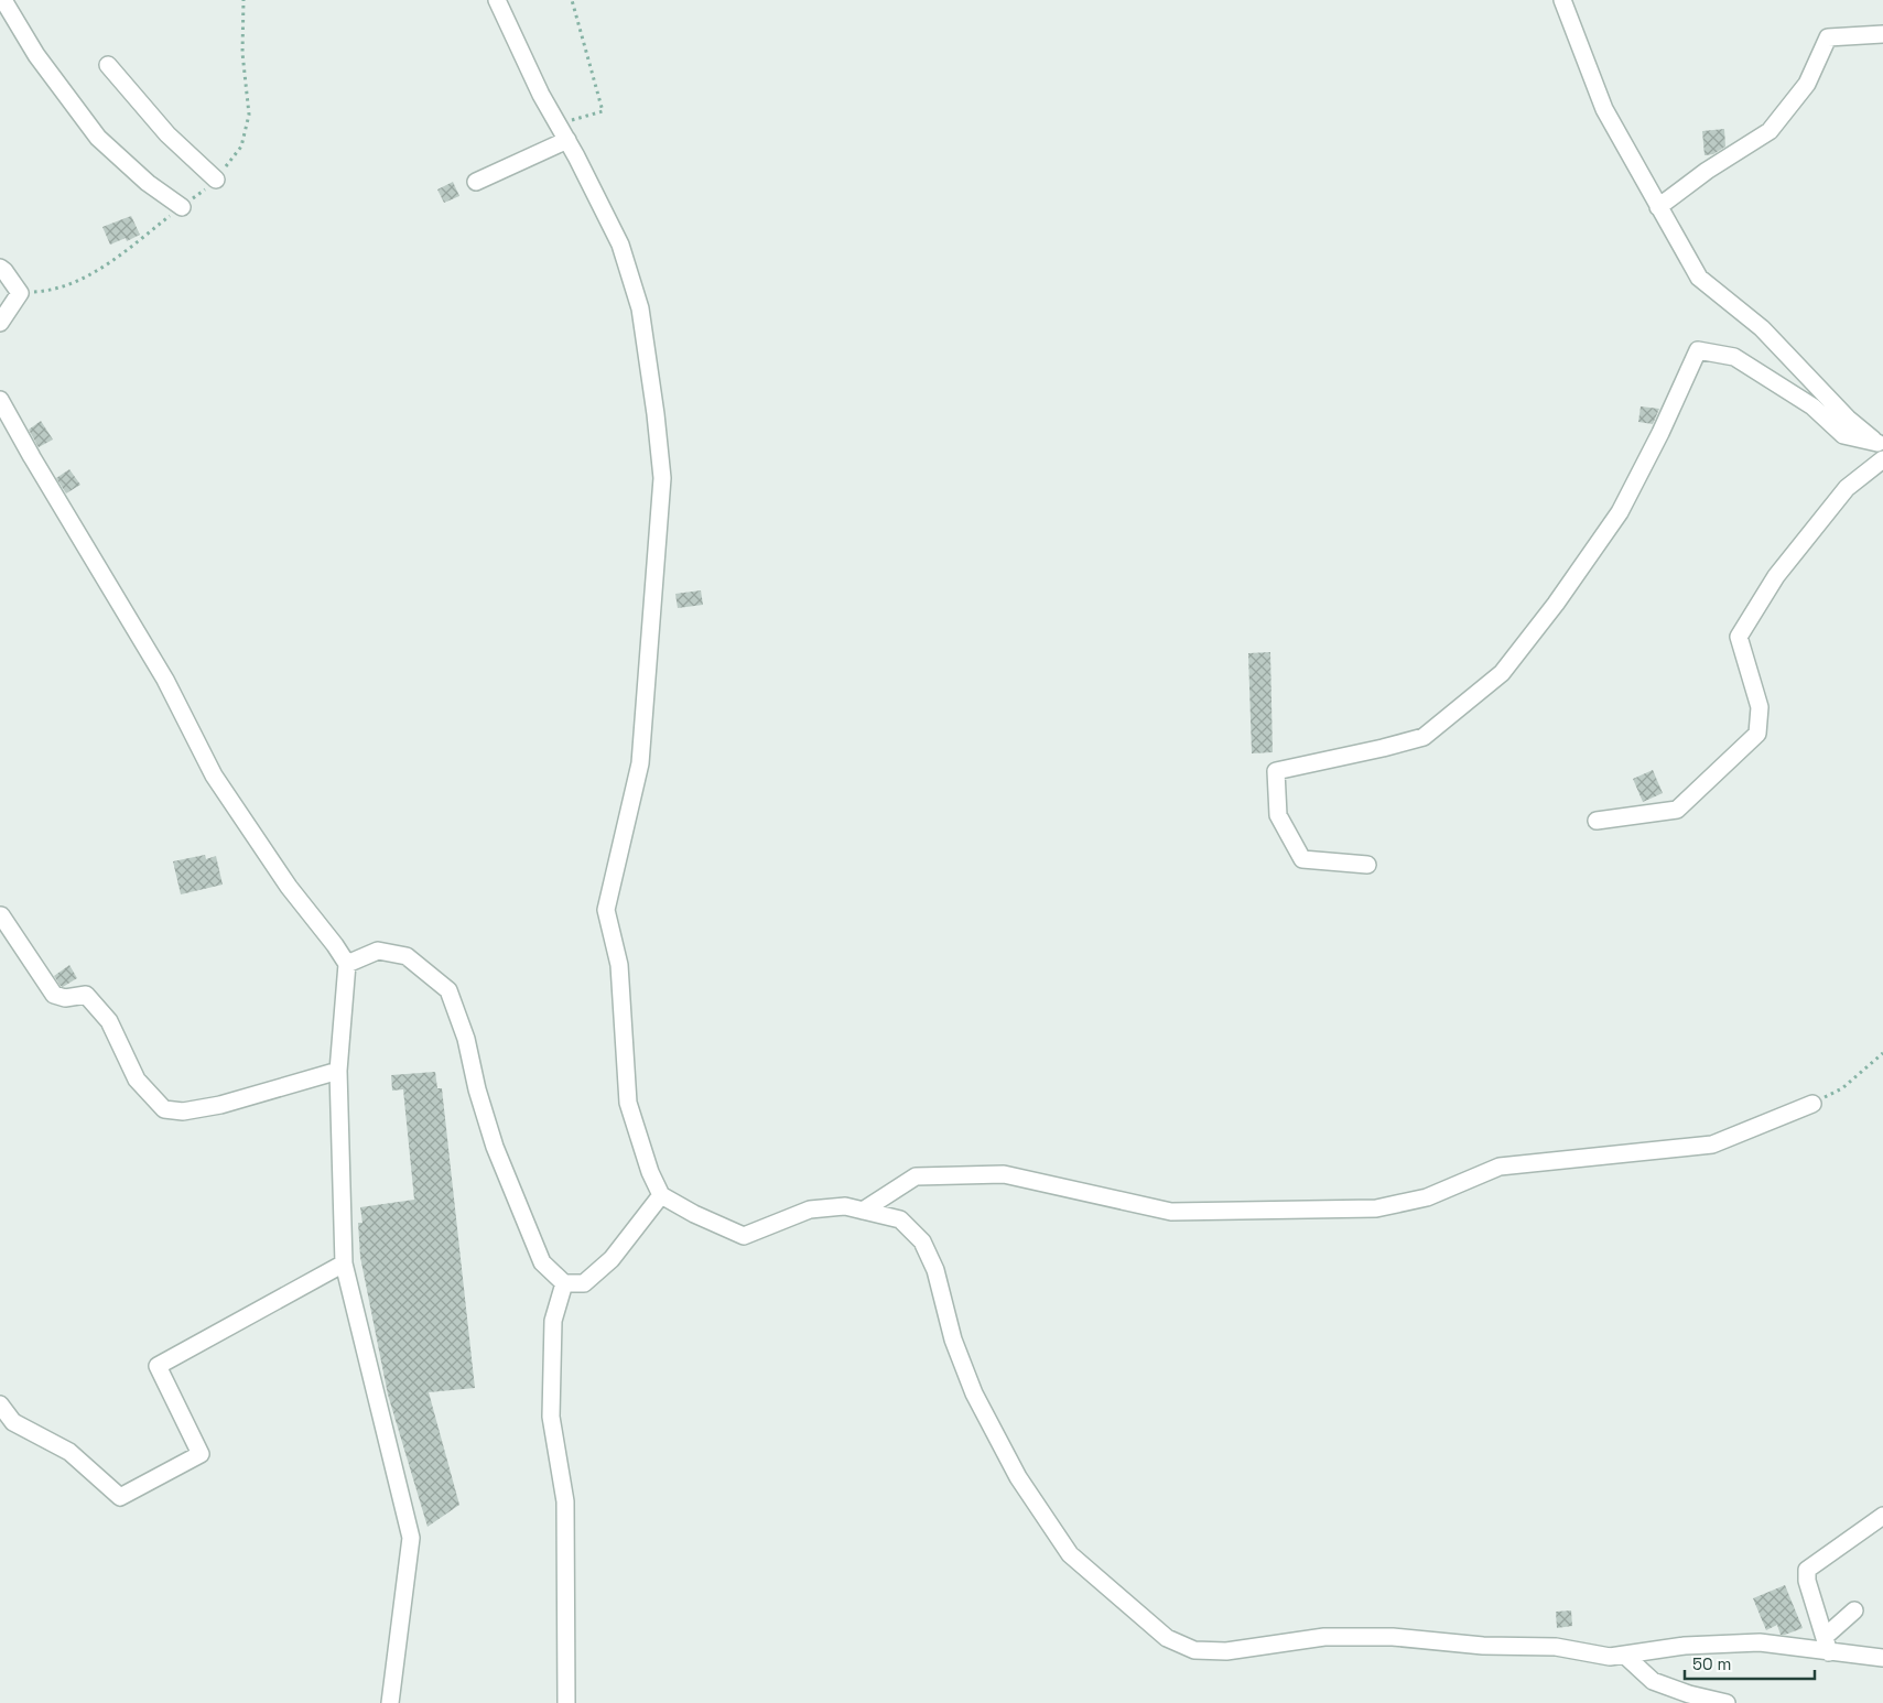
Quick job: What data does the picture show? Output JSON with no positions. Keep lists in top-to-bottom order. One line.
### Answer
{"scale_bar":"50 m"}
